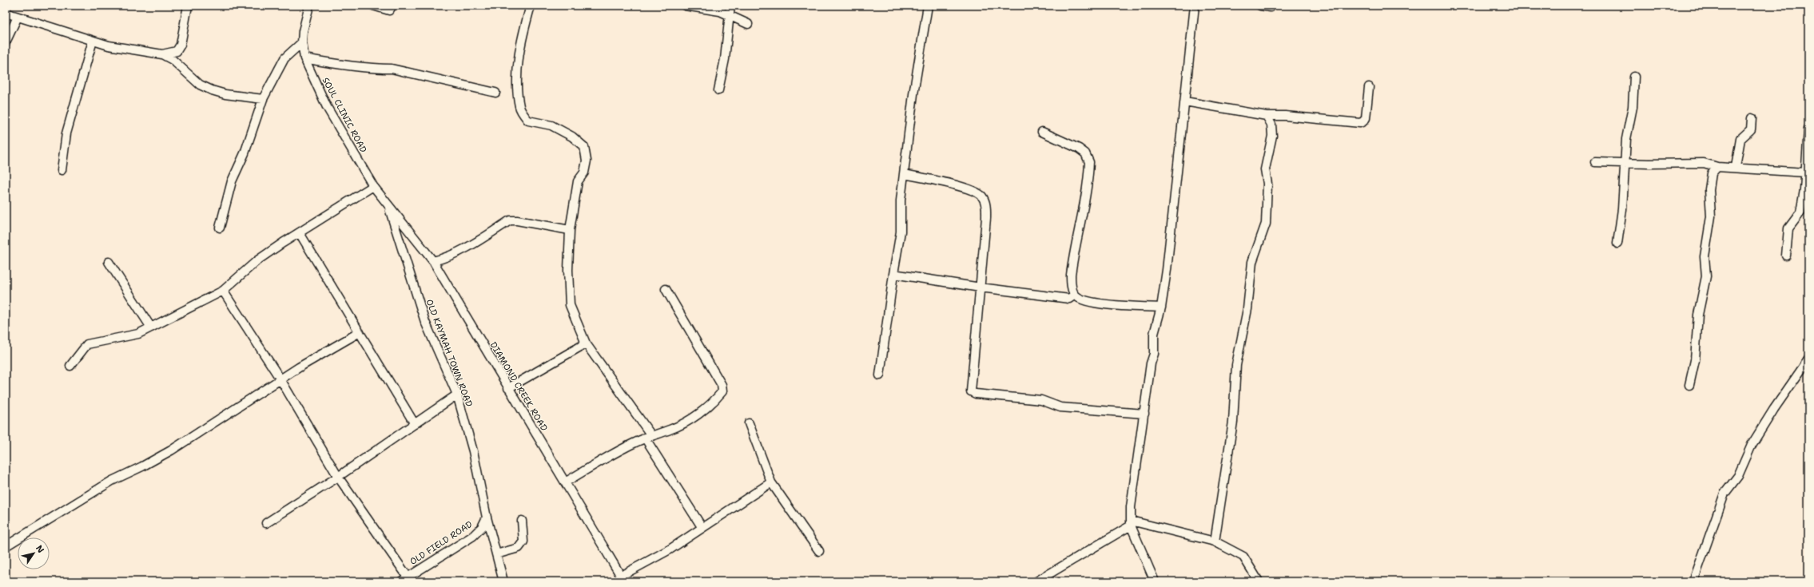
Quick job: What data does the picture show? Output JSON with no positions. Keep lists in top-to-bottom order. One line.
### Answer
{"streets":{"street":["SOUL CLINIC ROAD","OLD KAYMAH TOWN ROAD","DIAMOND CREEK ROAD","OLD FIELD ROAD"]},"crossings":[["SOUL CLINIC ROAD","OLD KAYMAH TOWN ROAD"],["SOUL CLINIC ROAD","DIAMOND CREEK ROAD"],["OLD KAYMAH TOWN ROAD","DIAMOND CREEK ROAD"],["OLD KAYMAH TOWN ROAD","OLD FIELD ROAD"]],"north":"top right"}
